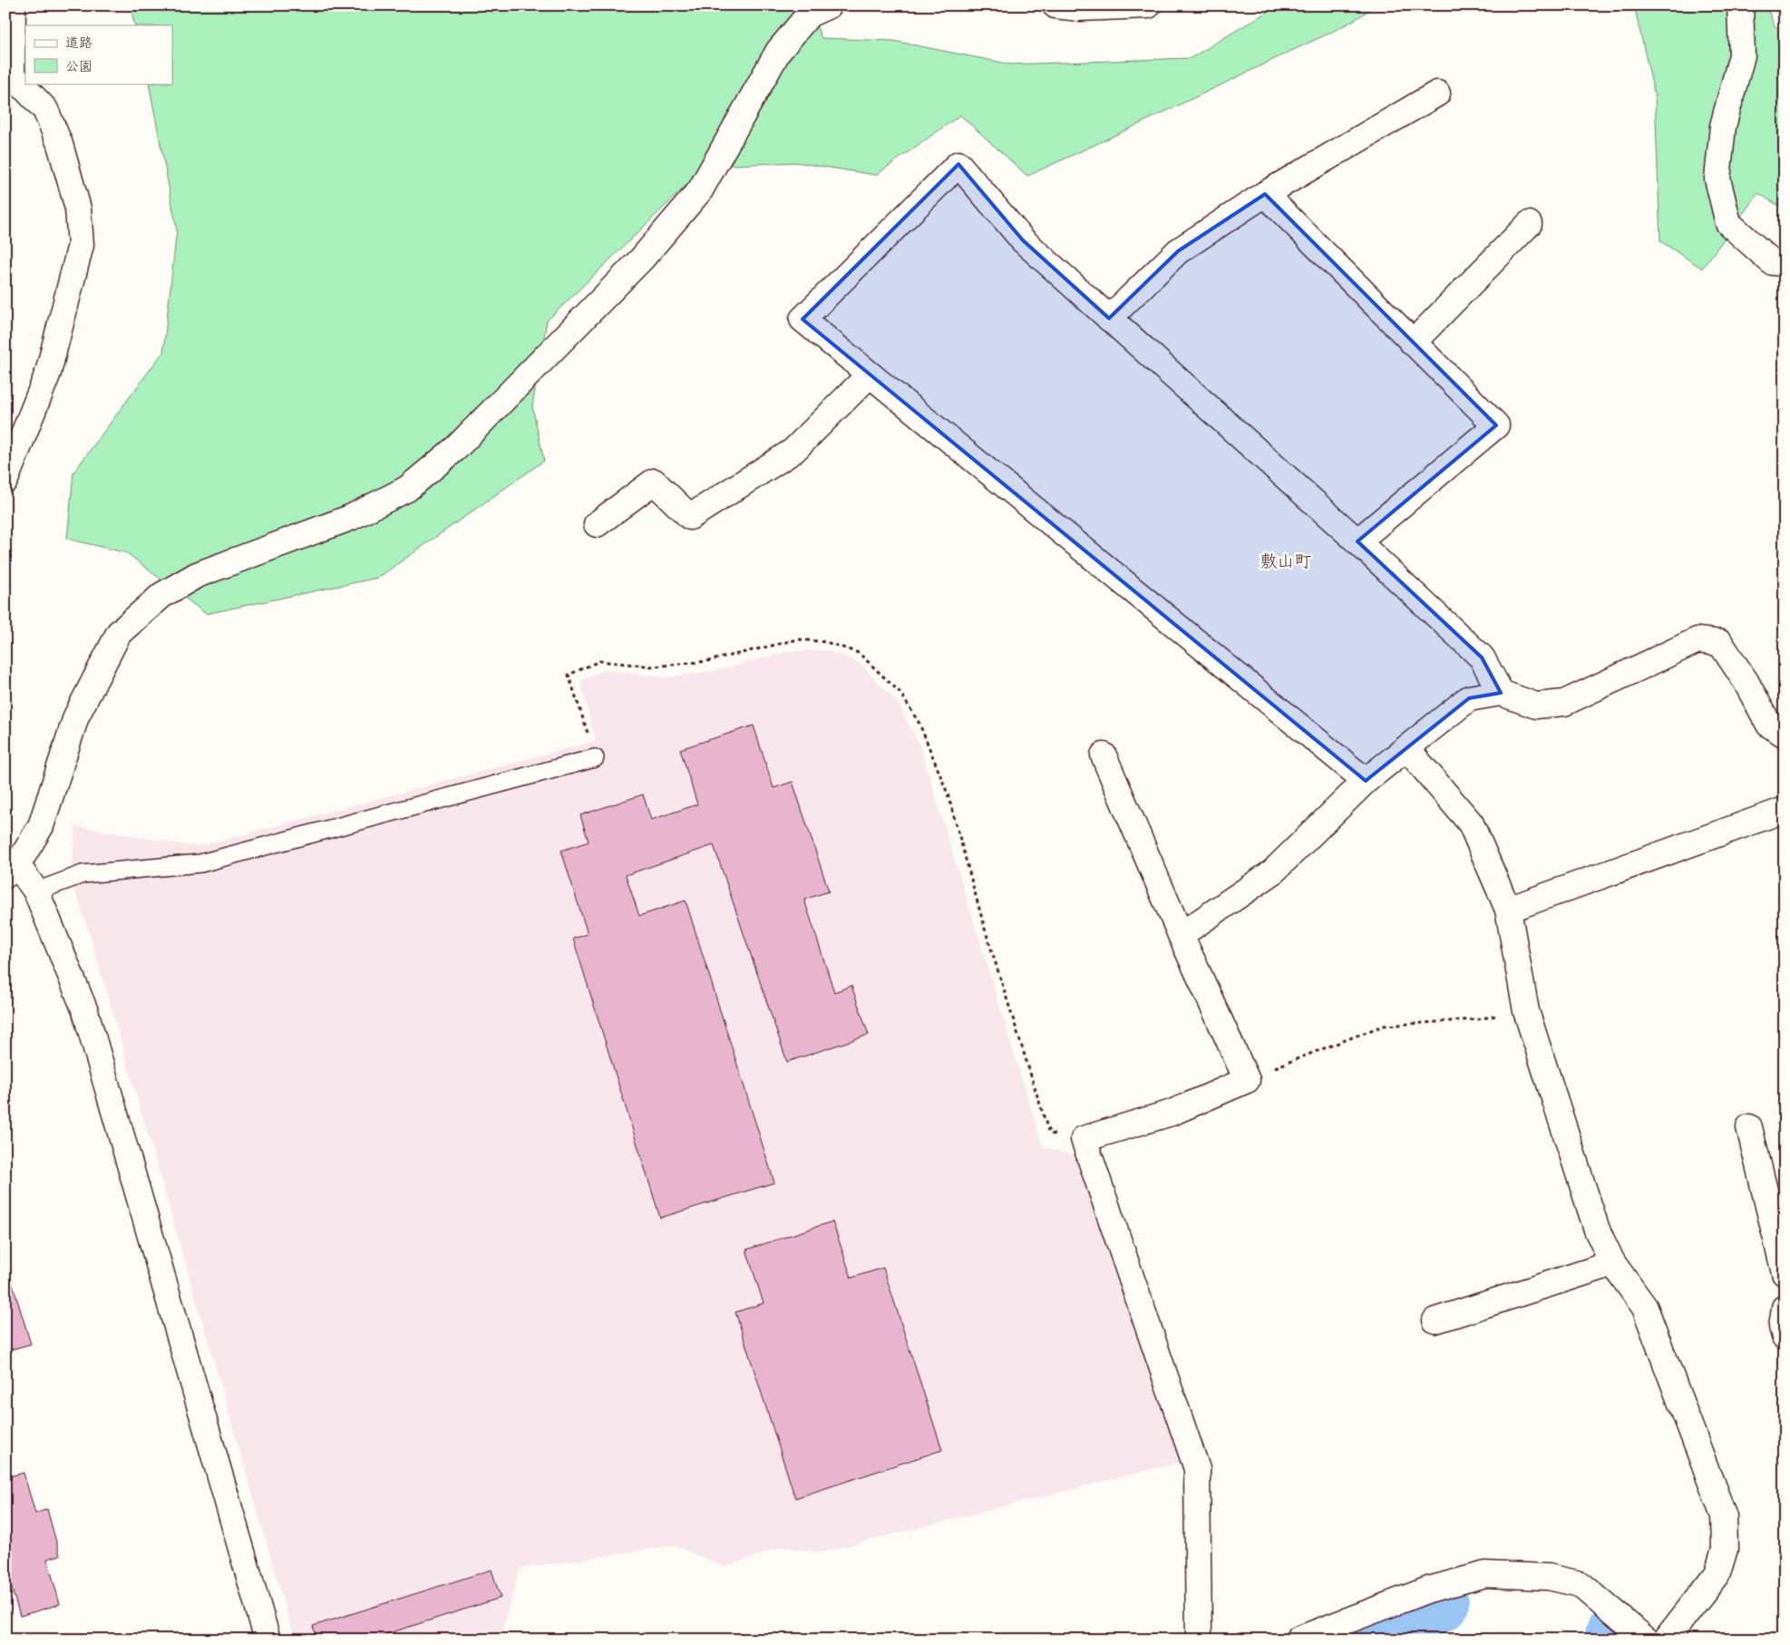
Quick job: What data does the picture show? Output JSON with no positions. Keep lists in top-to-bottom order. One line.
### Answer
{"districts":["敷山町"],"legend":["道路","公園"]}
